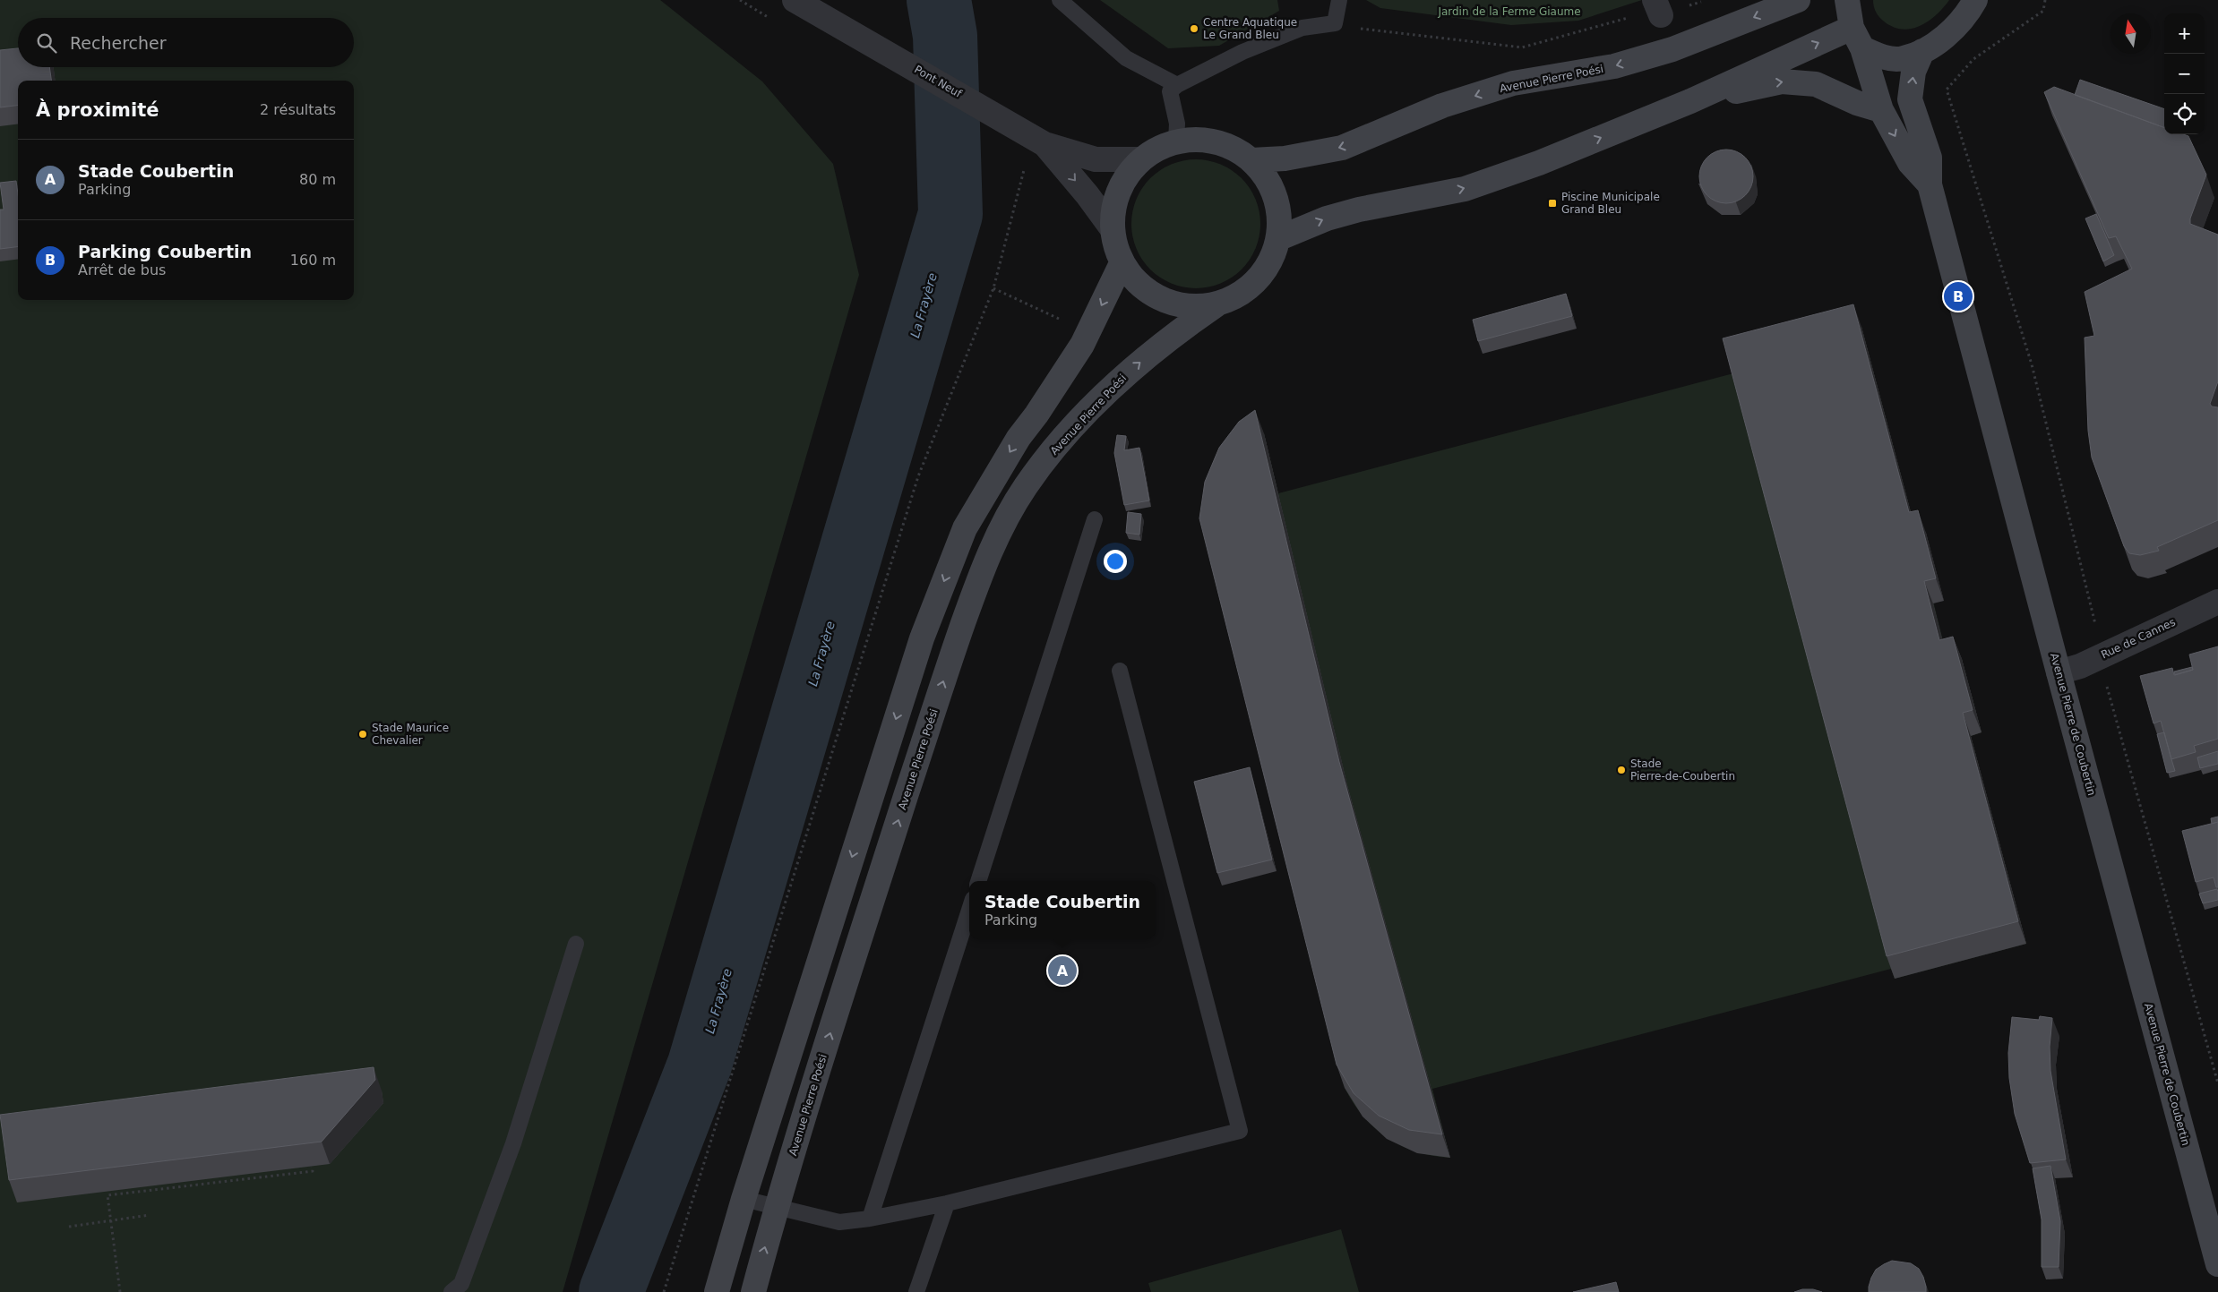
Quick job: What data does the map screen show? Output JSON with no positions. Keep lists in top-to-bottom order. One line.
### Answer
{"streets":{"main road":["Avenue Pierre Poési","Avenue Pierre de Coubertin"],"street":["Pont Neuf","Rue de Cannes"]},"crossings":[["Rue de Cannes","Avenue Pierre de Coubertin"]],"water":["La Frayère"],"parks":["Jardin de la Ferme Giaume"],"places":{"other":["Centre Aquatique Le Grand Bleu","Stade Maurice Chevalier","Stade Pierre-de-Coubertin"],"transit":["Piscine Municipale Grand Bleu"]},"north":"top","page":{"map_buttons":["+","−"],"search":"Rechercher","heading":["À proximité","2 résultats"],"list":[{"mark":"A","name":"Stade Coubertin","note":"Parking","value":"80 m"},{"mark":"B","name":"Parking Coubertin","note":"Arrêt de bus","value":"160 m"}],"pins":["B","A"],"popup":["Stade Coubertin","Parking"]}}
